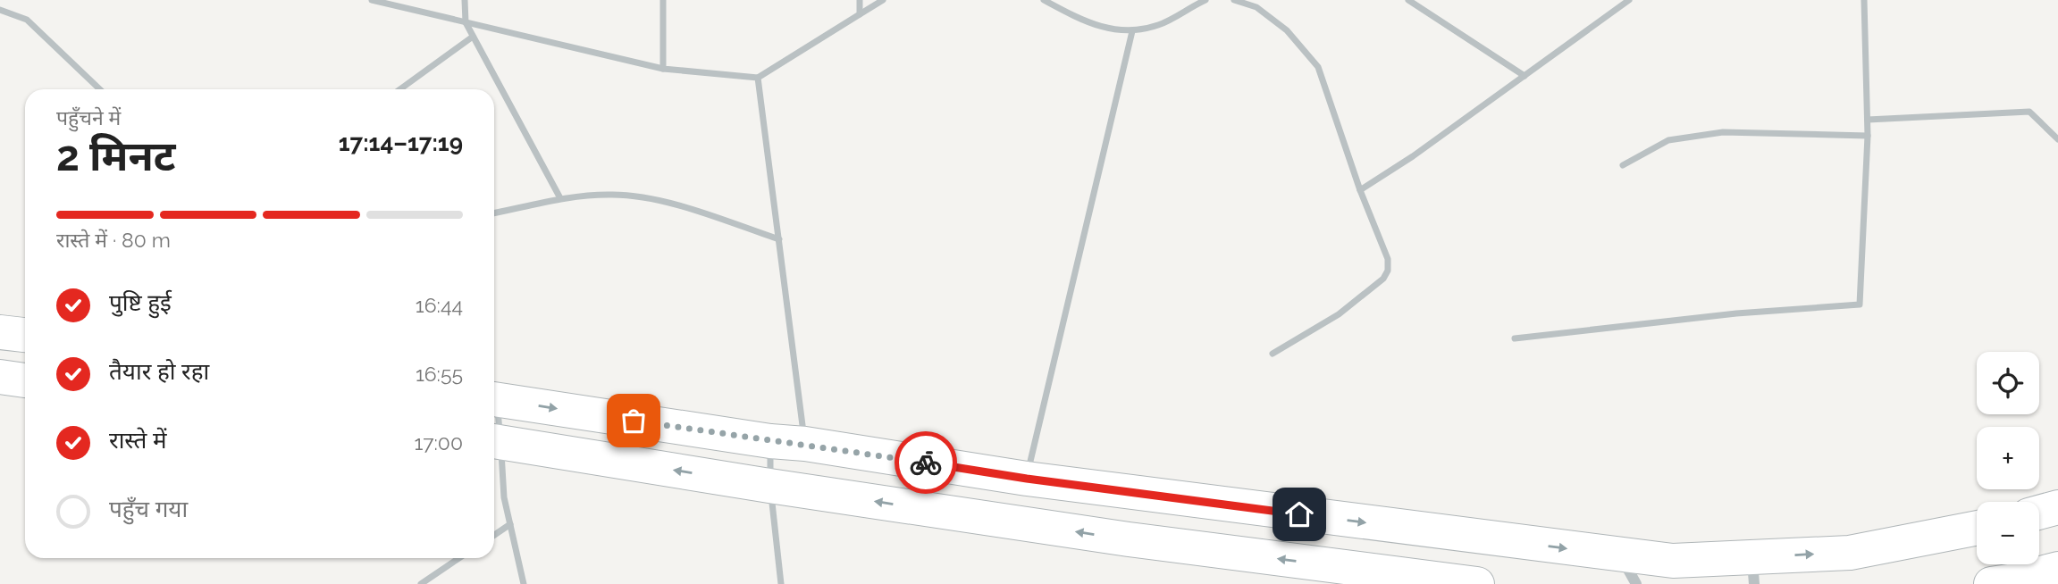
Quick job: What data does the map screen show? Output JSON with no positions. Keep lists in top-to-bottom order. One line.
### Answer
{"page":{"heading":["2 मिनट","पहुँचने में","17:14–17:19"],"bar":"रास्ते में · 80 m","list":[["पुष्टि हुई","16:44"],["तैयार हो रहा","16:55"],["रास्ते में","17:00"],"पहुँच गया"],"map_buttons":["+","−"]}}
